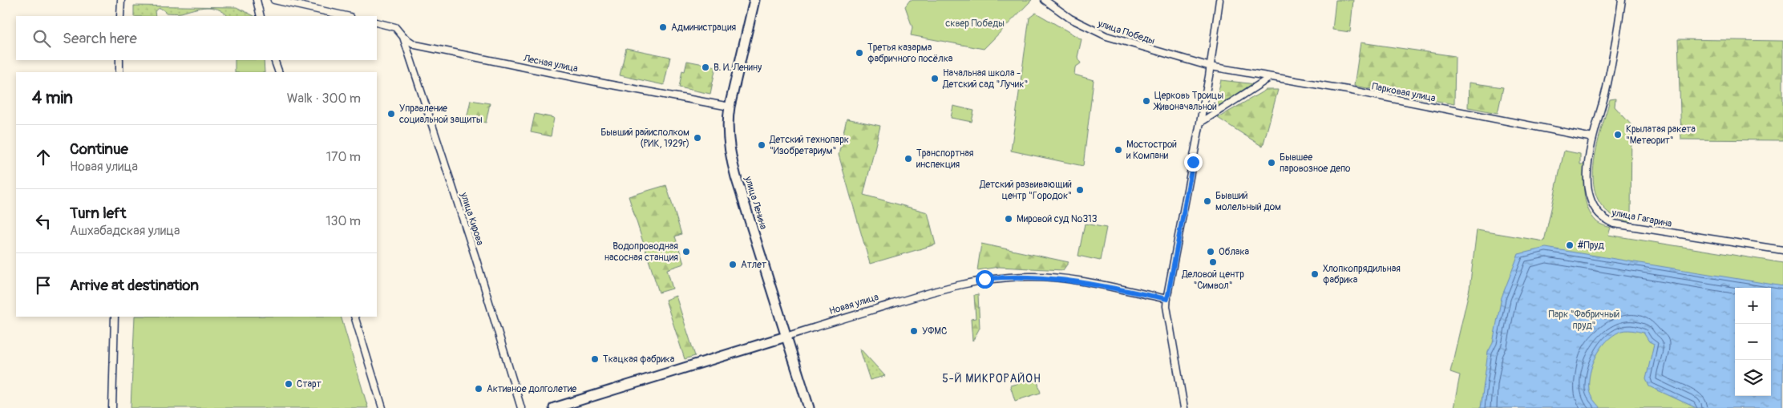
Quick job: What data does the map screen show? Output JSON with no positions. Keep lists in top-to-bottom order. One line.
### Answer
{"streets":{"street":["улица Победы","Лесная улица","Парковая улица","улица Ленина","улица Гагарина","улица Кирова","Новая улица"]},"crossings":[["улица Победы","Парковая улица"],["Лесная улица","улица Ленина"],["Лесная улица","улица Кирова"],["Парковая улица","улица Гагарина"],["улица Ленина","Новая улица"]],"districts":["5-Й МИКРОРАЙОН"],"parks":["сквер Победы","Парк \"Фабричный пруд\""],"places":["Администрация","Третья казарма фабричного посёлка","В. И. Ленину","Начальная школа - Детский сад \"Лучик\"","Церковь Троицы Живоначальной","Управление социальной защиты","Крылатая ракета \"Метеорит\"","Бывший райисполком (РИК, 1929г)","Детский технопарк \"Изобретариум\"","Мостострой и Компани","Транспортная инспекция","Бывшее паровозное депо","Детский развивающий центр \"Городок\"","Бывший молельный дом","Мировой суд №313","#Пруд","Водопроводная насосная станция","Облака","Деловой центр \"Символ\"","Атлет","Хлопкопрядильная фабрика","УФМС","Ткацкая фабрика","Старт","Активное долголетие"],"page":{"search":"Search here","heading":["4 min","Walk · 300 m"],"list":[["Continue","Новая улица","170 m"],["Turn left","Ашхабадская улица","130 m"],"Arrive at destination"],"map_buttons":["+","−"]}}
